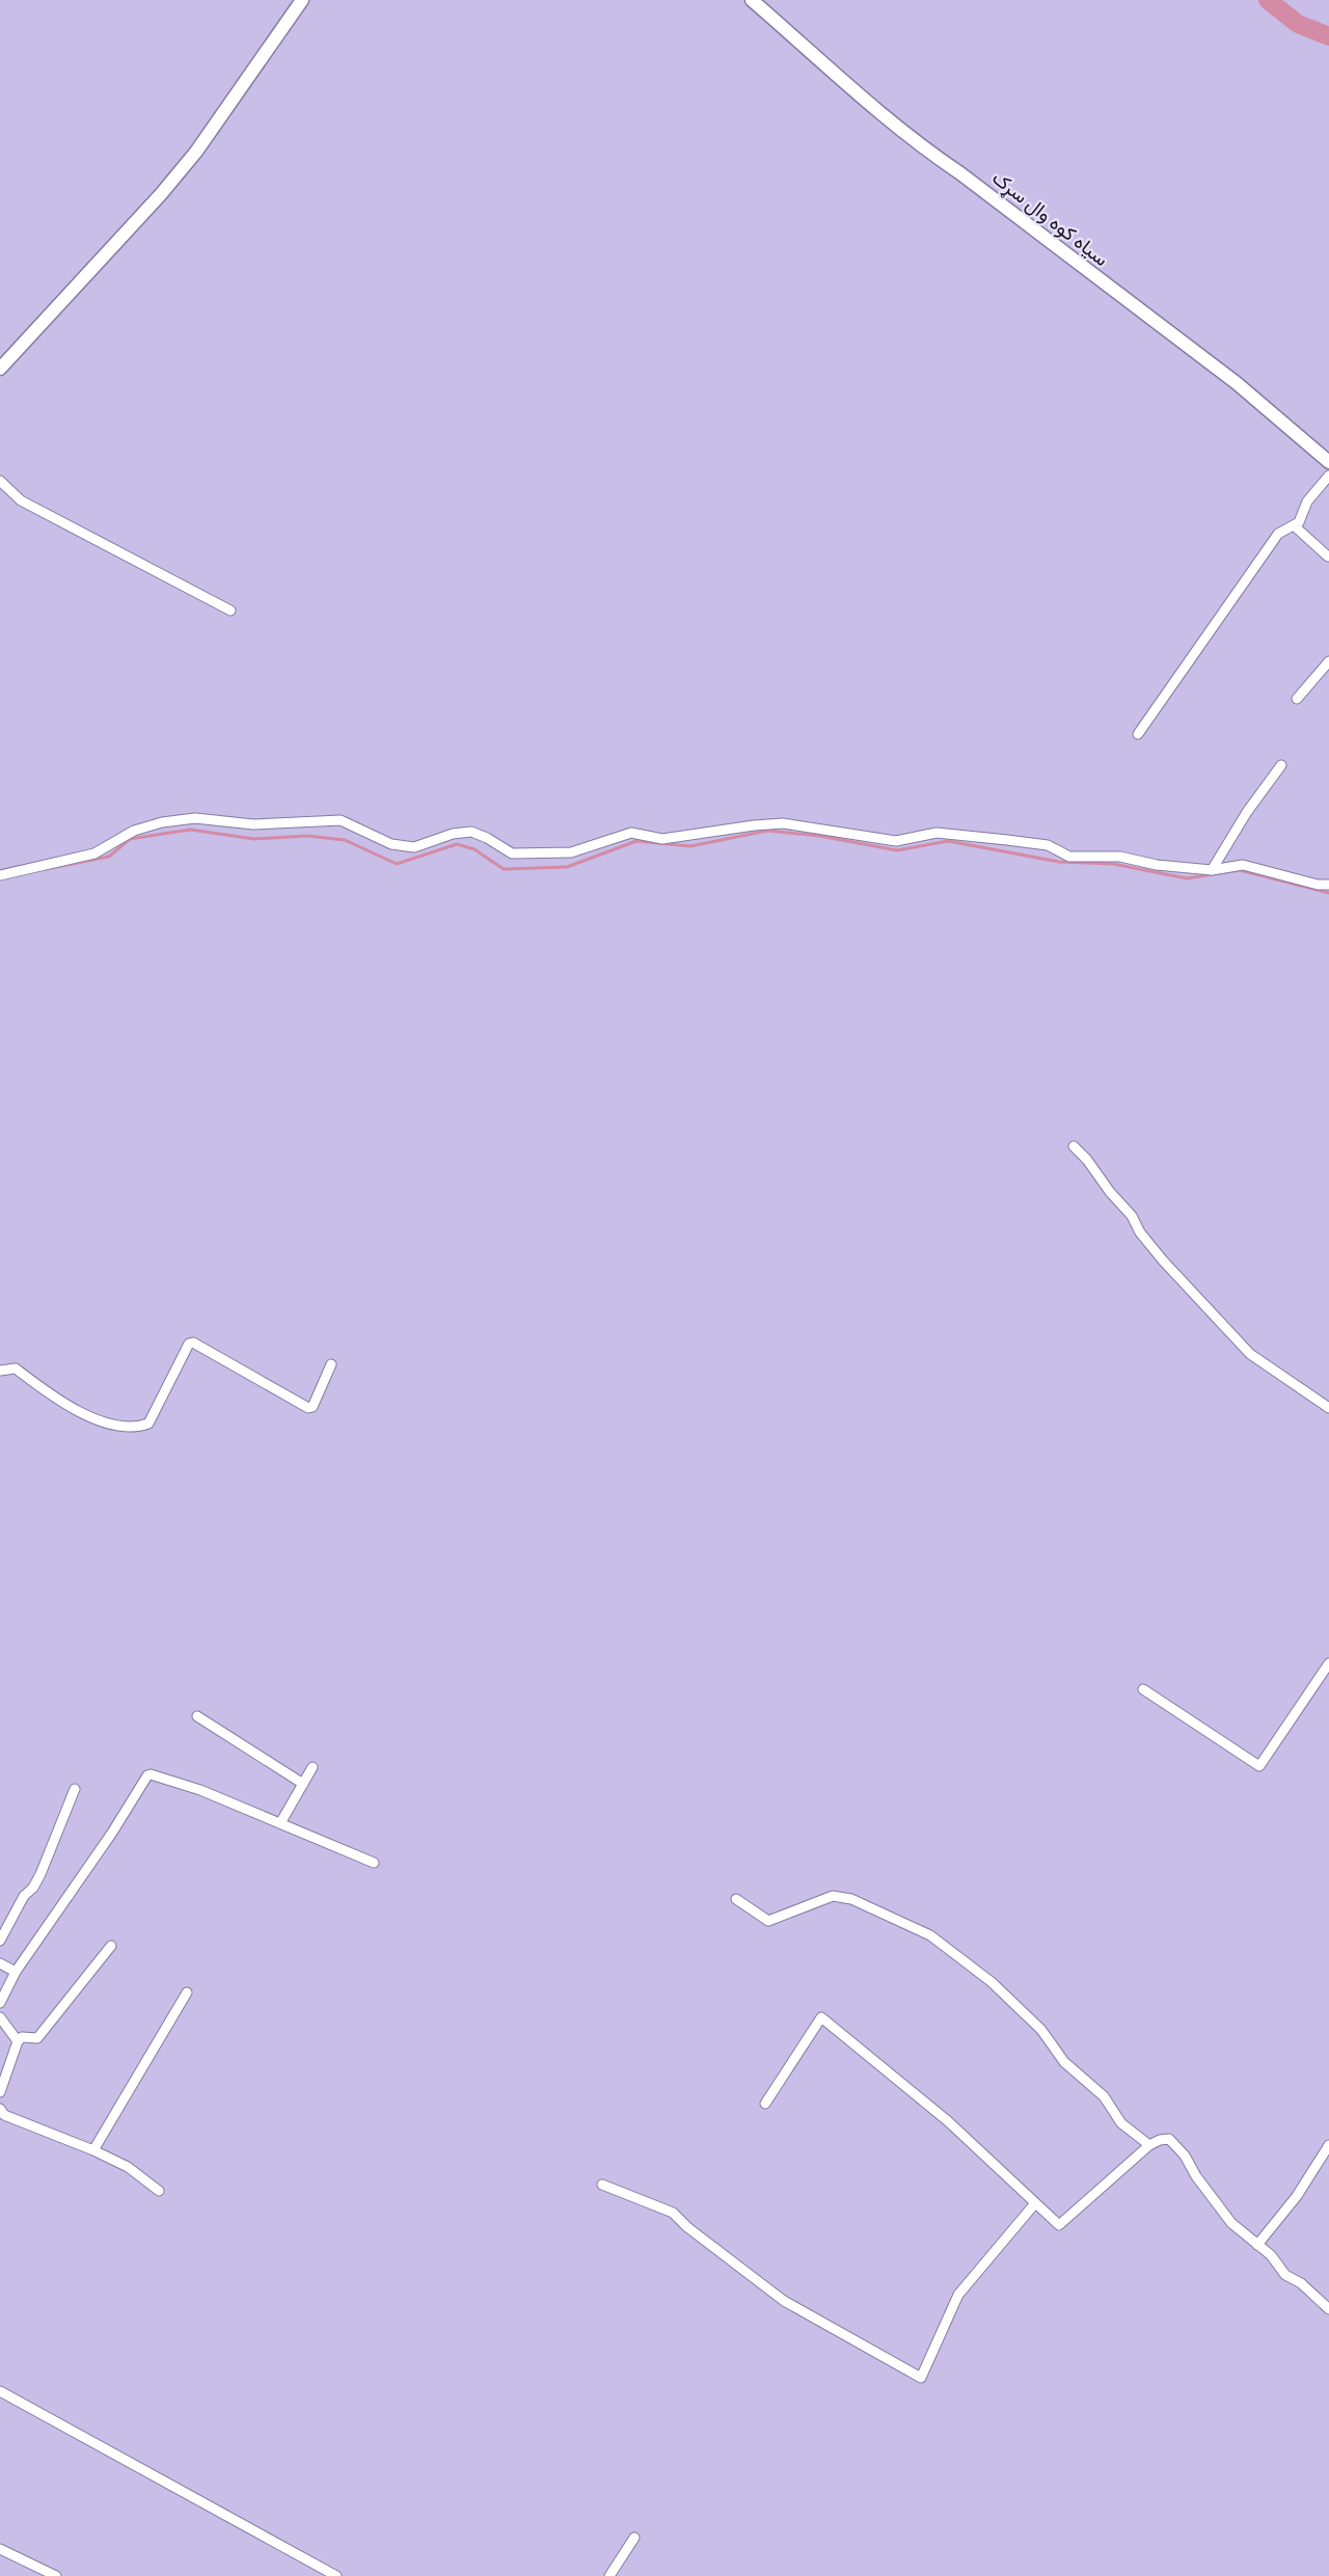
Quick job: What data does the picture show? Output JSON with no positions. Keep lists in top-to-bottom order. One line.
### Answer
{"streets":{"street":["سیاه کوه وال سړک"]}}
